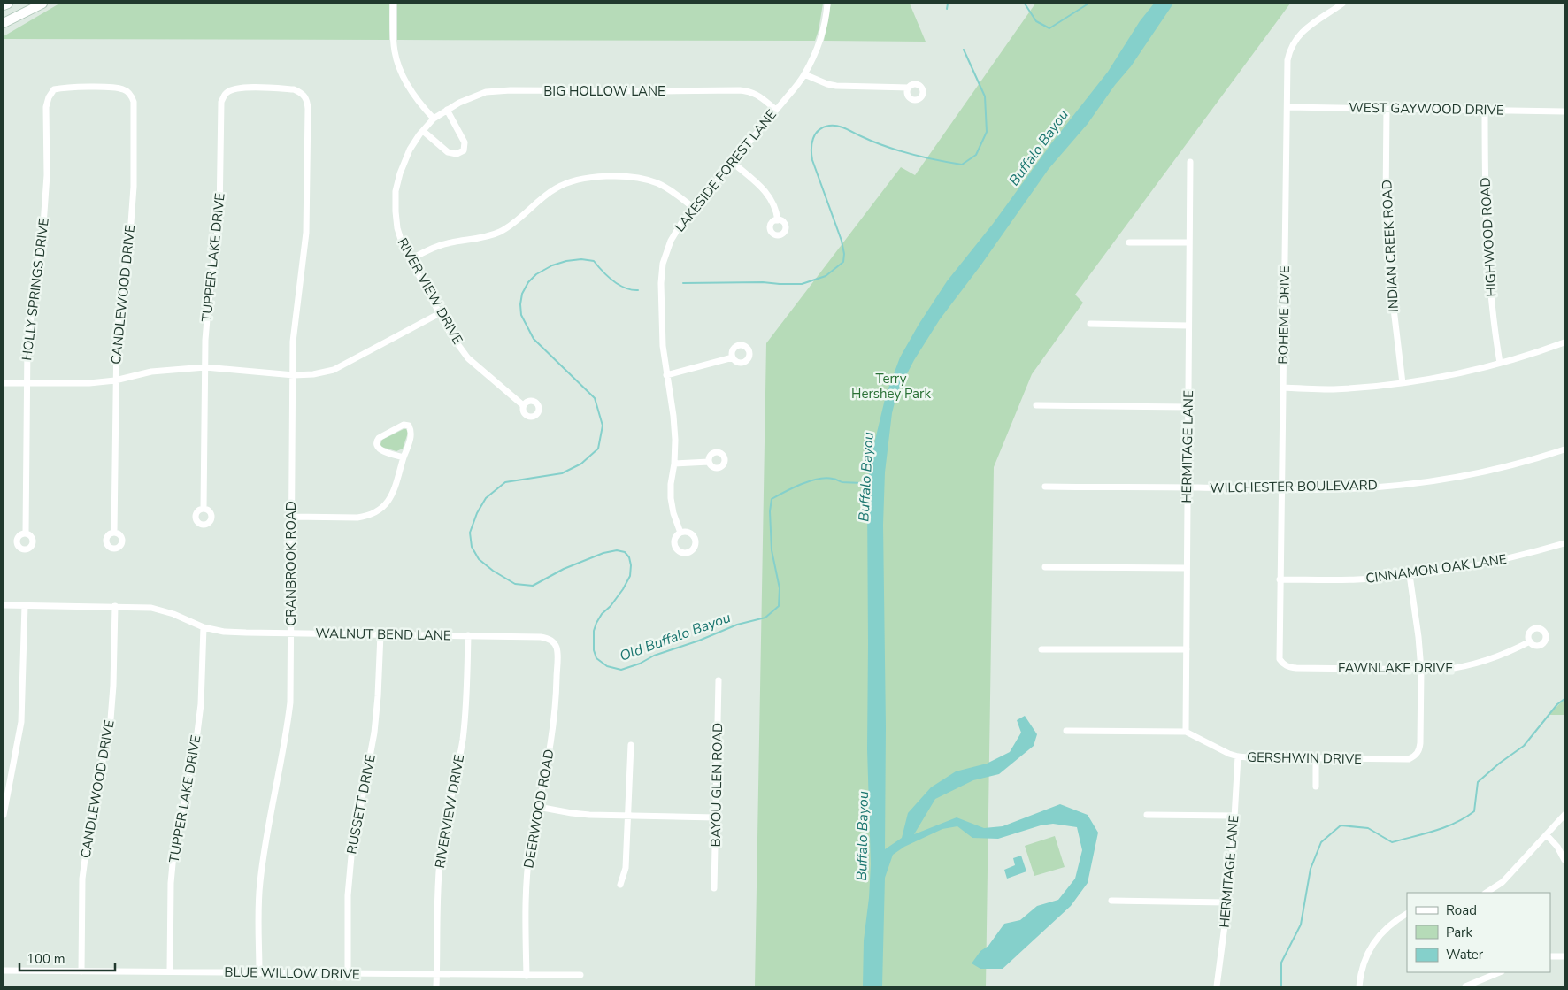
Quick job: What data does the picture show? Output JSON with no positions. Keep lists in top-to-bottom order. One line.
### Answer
{"streets":{"street":["BIG HOLLOW LANE","WEST GAYWOOD DRIVE","LAKESIDE FOREST LANE","HIGHWOOD ROAD","INDIAN CREEK ROAD","TUPPER LAKE DRIVE","HOLLY SPRINGS DRIVE","RIVER VIEW DRIVE","CANDLEWOOD DRIVE","BOHEME DRIVE","HERMITAGE LANE","WILCHESTER BOULEVARD","CRANBROOK ROAD","CINNAMON OAK LANE","WALNUT BEND LANE","FAWNLAKE DRIVE","GERSHWIN DRIVE","BAYOU GLEN ROAD","RUSSETT DRIVE","DEERWOOD ROAD","RIVERVIEW DRIVE","BLUE WILLOW DRIVE"]},"crossings":[["BIG HOLLOW LANE","LAKESIDE FOREST LANE"],["BIG HOLLOW LANE","RIVER VIEW DRIVE"],["WEST GAYWOOD DRIVE","HIGHWOOD ROAD"],["WEST GAYWOOD DRIVE","INDIAN CREEK ROAD"],["WEST GAYWOOD DRIVE","BOHEME DRIVE"],["TUPPER LAKE DRIVE","CRANBROOK ROAD"],["TUPPER LAKE DRIVE","WALNUT BEND LANE"],["TUPPER LAKE DRIVE","BLUE WILLOW DRIVE"],["HOLLY SPRINGS DRIVE","CANDLEWOOD DRIVE"],["CANDLEWOOD DRIVE","WALNUT BEND LANE"],["CANDLEWOOD DRIVE","BLUE WILLOW DRIVE"],["BOHEME DRIVE","WILCHESTER BOULEVARD"],["BOHEME DRIVE","CINNAMON OAK LANE"],["BOHEME DRIVE","FAWNLAKE DRIVE"],["HERMITAGE LANE","WILCHESTER BOULEVARD"],["HERMITAGE LANE","GERSHWIN DRIVE"],["CRANBROOK ROAD","WALNUT BEND LANE"],["CRANBROOK ROAD","BLUE WILLOW DRIVE"],["WALNUT BEND LANE","RUSSETT DRIVE"],["WALNUT BEND LANE","DEERWOOD ROAD"],["WALNUT BEND LANE","RIVERVIEW DRIVE"],["FAWNLAKE DRIVE","GERSHWIN DRIVE"],["RUSSETT DRIVE","BLUE WILLOW DRIVE"],["DEERWOOD ROAD","BLUE WILLOW DRIVE"],["RIVERVIEW DRIVE","BLUE WILLOW DRIVE"]],"water":["Buffalo Bayou","Old Buffalo Bayou"],"parks":["Terry Hershey Park"],"legend":["Road","Park","Water"],"scale_bar":"100 m"}
